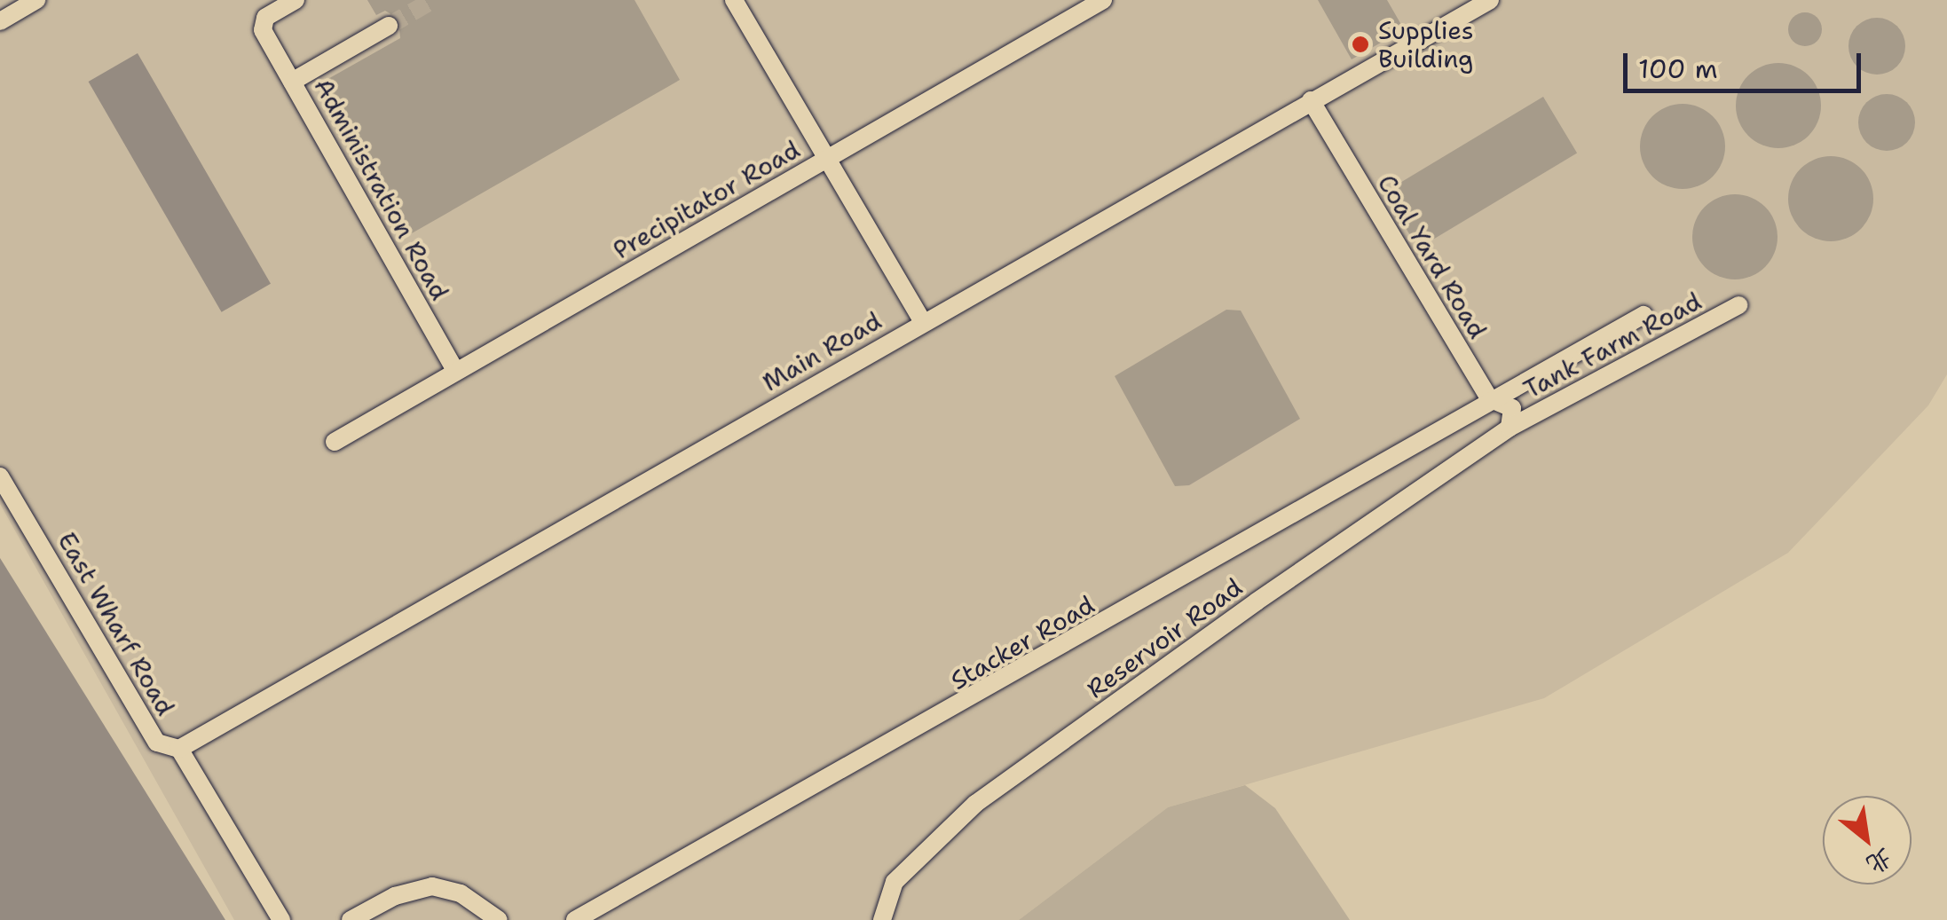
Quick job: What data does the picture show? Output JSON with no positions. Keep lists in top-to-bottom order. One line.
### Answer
{"streets":{"lane":["Administration Road","Precipitator Road","Coal Yard Road","Tank Farm Road","Main Road","East Wharf Road","Reservoir Road","Stacker Road"]},"crossings":[["Administration Road","Precipitator Road"],["Coal Yard Road","Tank Farm Road"],["Coal Yard Road","Main Road"],["Coal Yard Road","Reservoir Road"],["Coal Yard Road","Stacker Road"],["Tank Farm Road","Reservoir Road"],["Main Road","East Wharf Road"]],"places":["Supplies Building"],"scale_bar":"100 m","north":"bottom right"}
